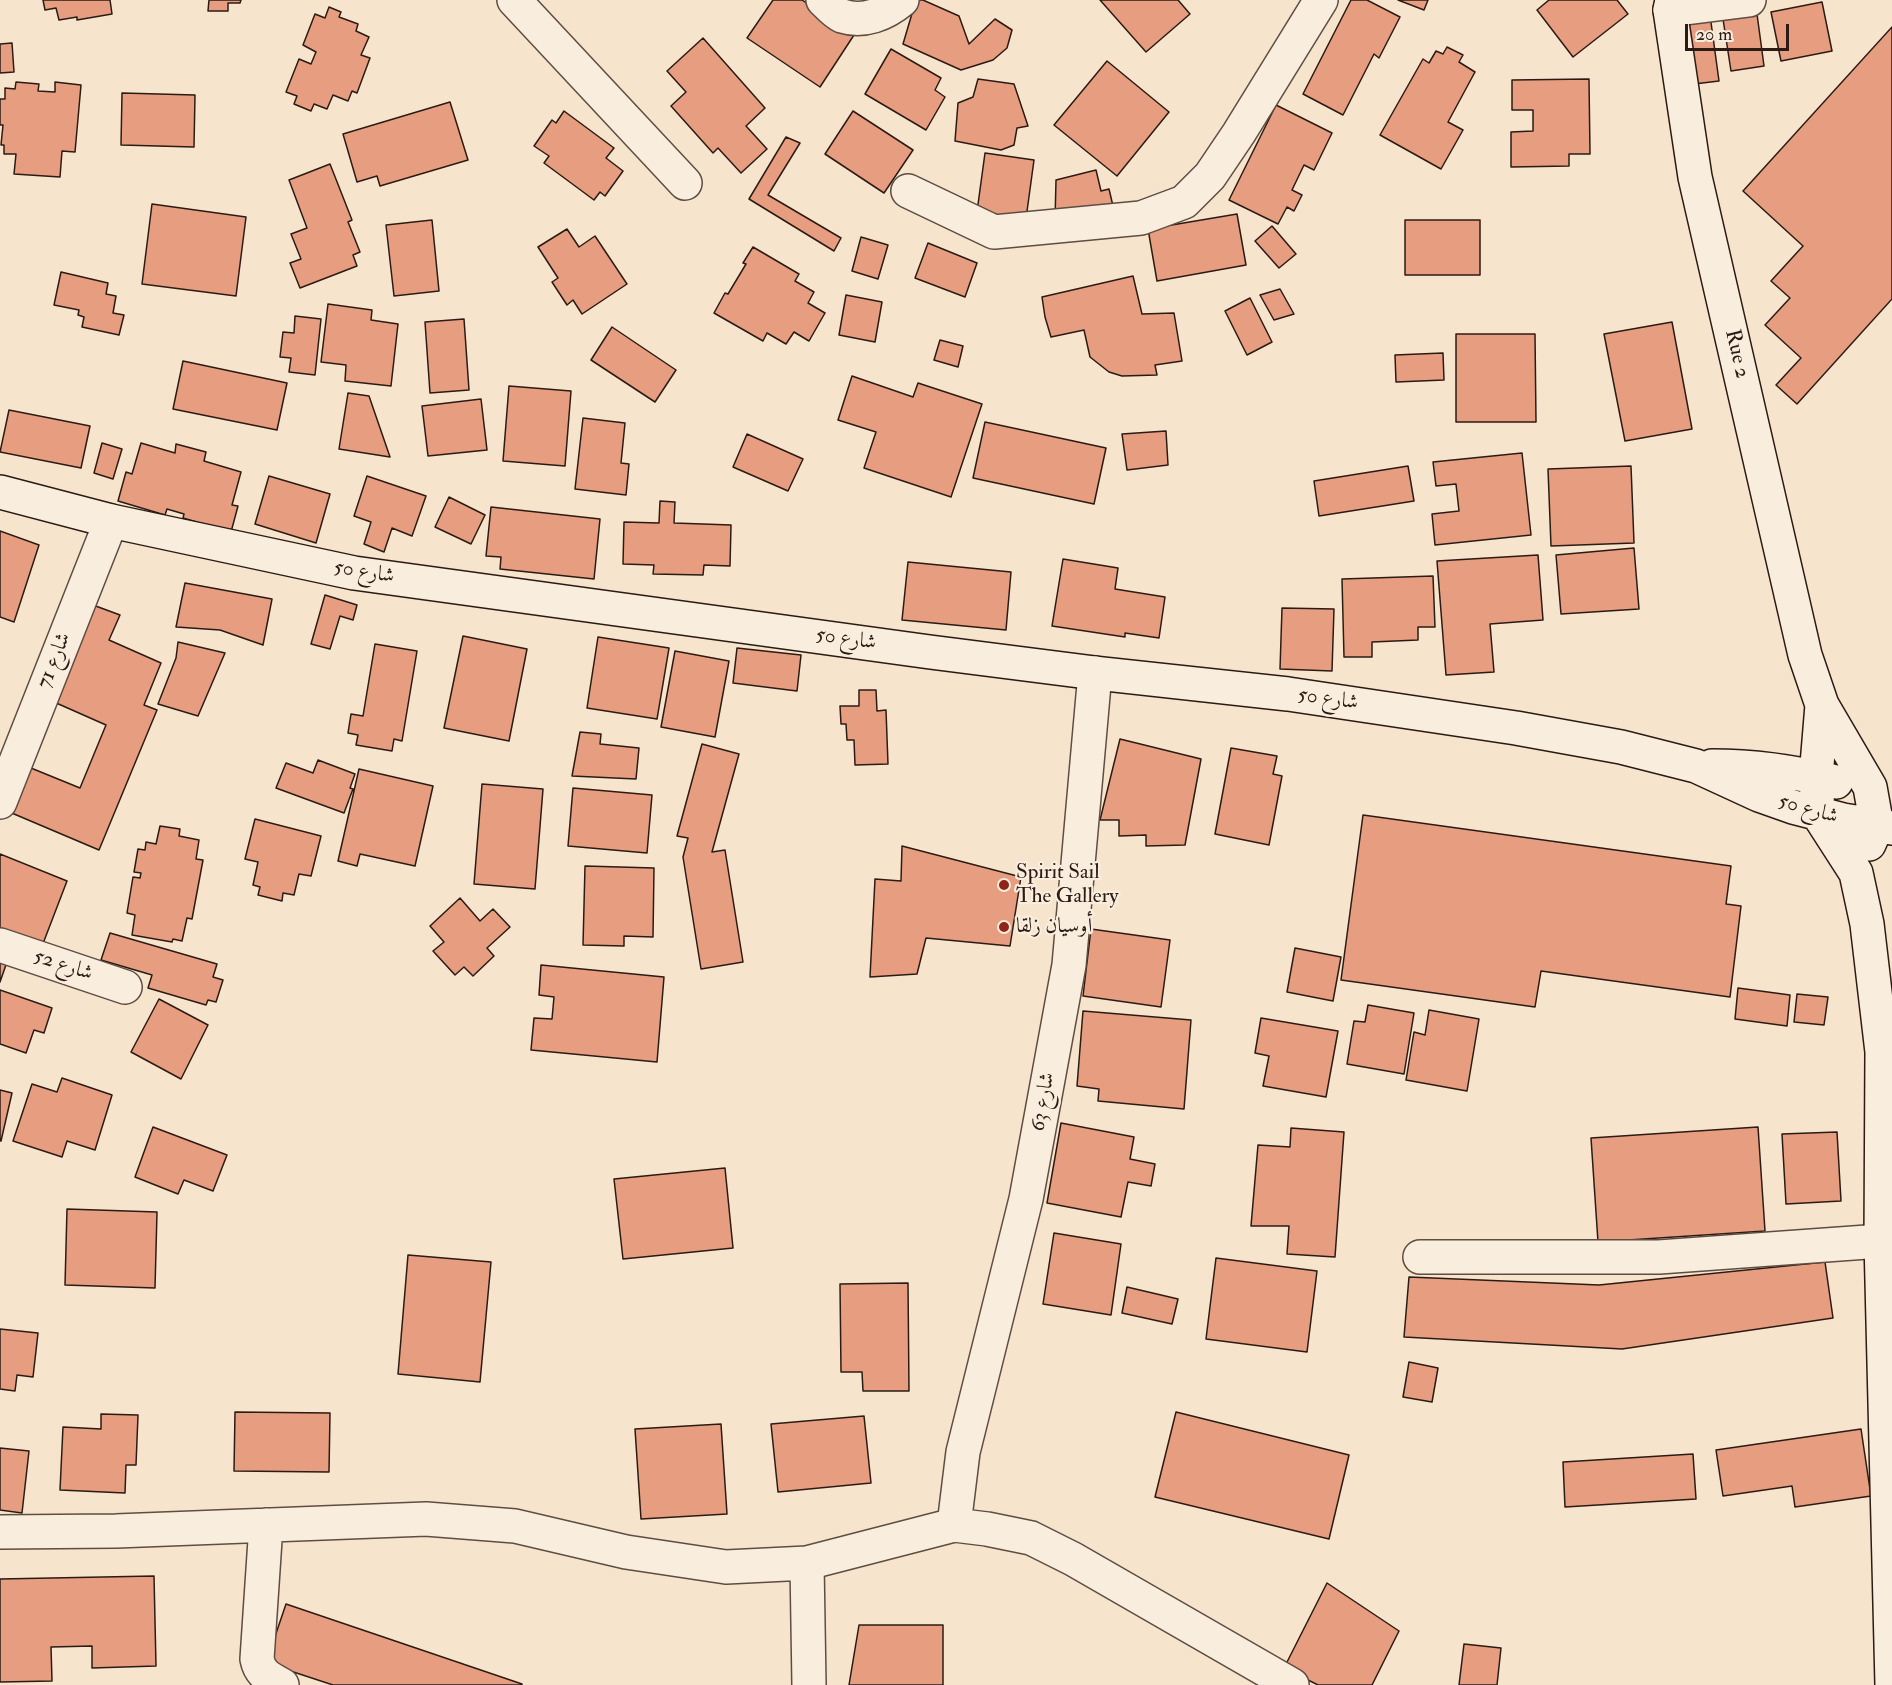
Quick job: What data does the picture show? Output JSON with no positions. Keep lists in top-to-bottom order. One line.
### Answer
{"streets":{"street":["Rue 2","شارع 50","شارع 71","شارع 52","شارع 63"]},"crossings":[["Rue 2","شارع 50"],["شارع 50","شارع 71"],["شارع 50","شارع 63"]],"places":["Spirit Sail The Gallery","أوسيان زلقا"],"scale_bar":"20 m"}
